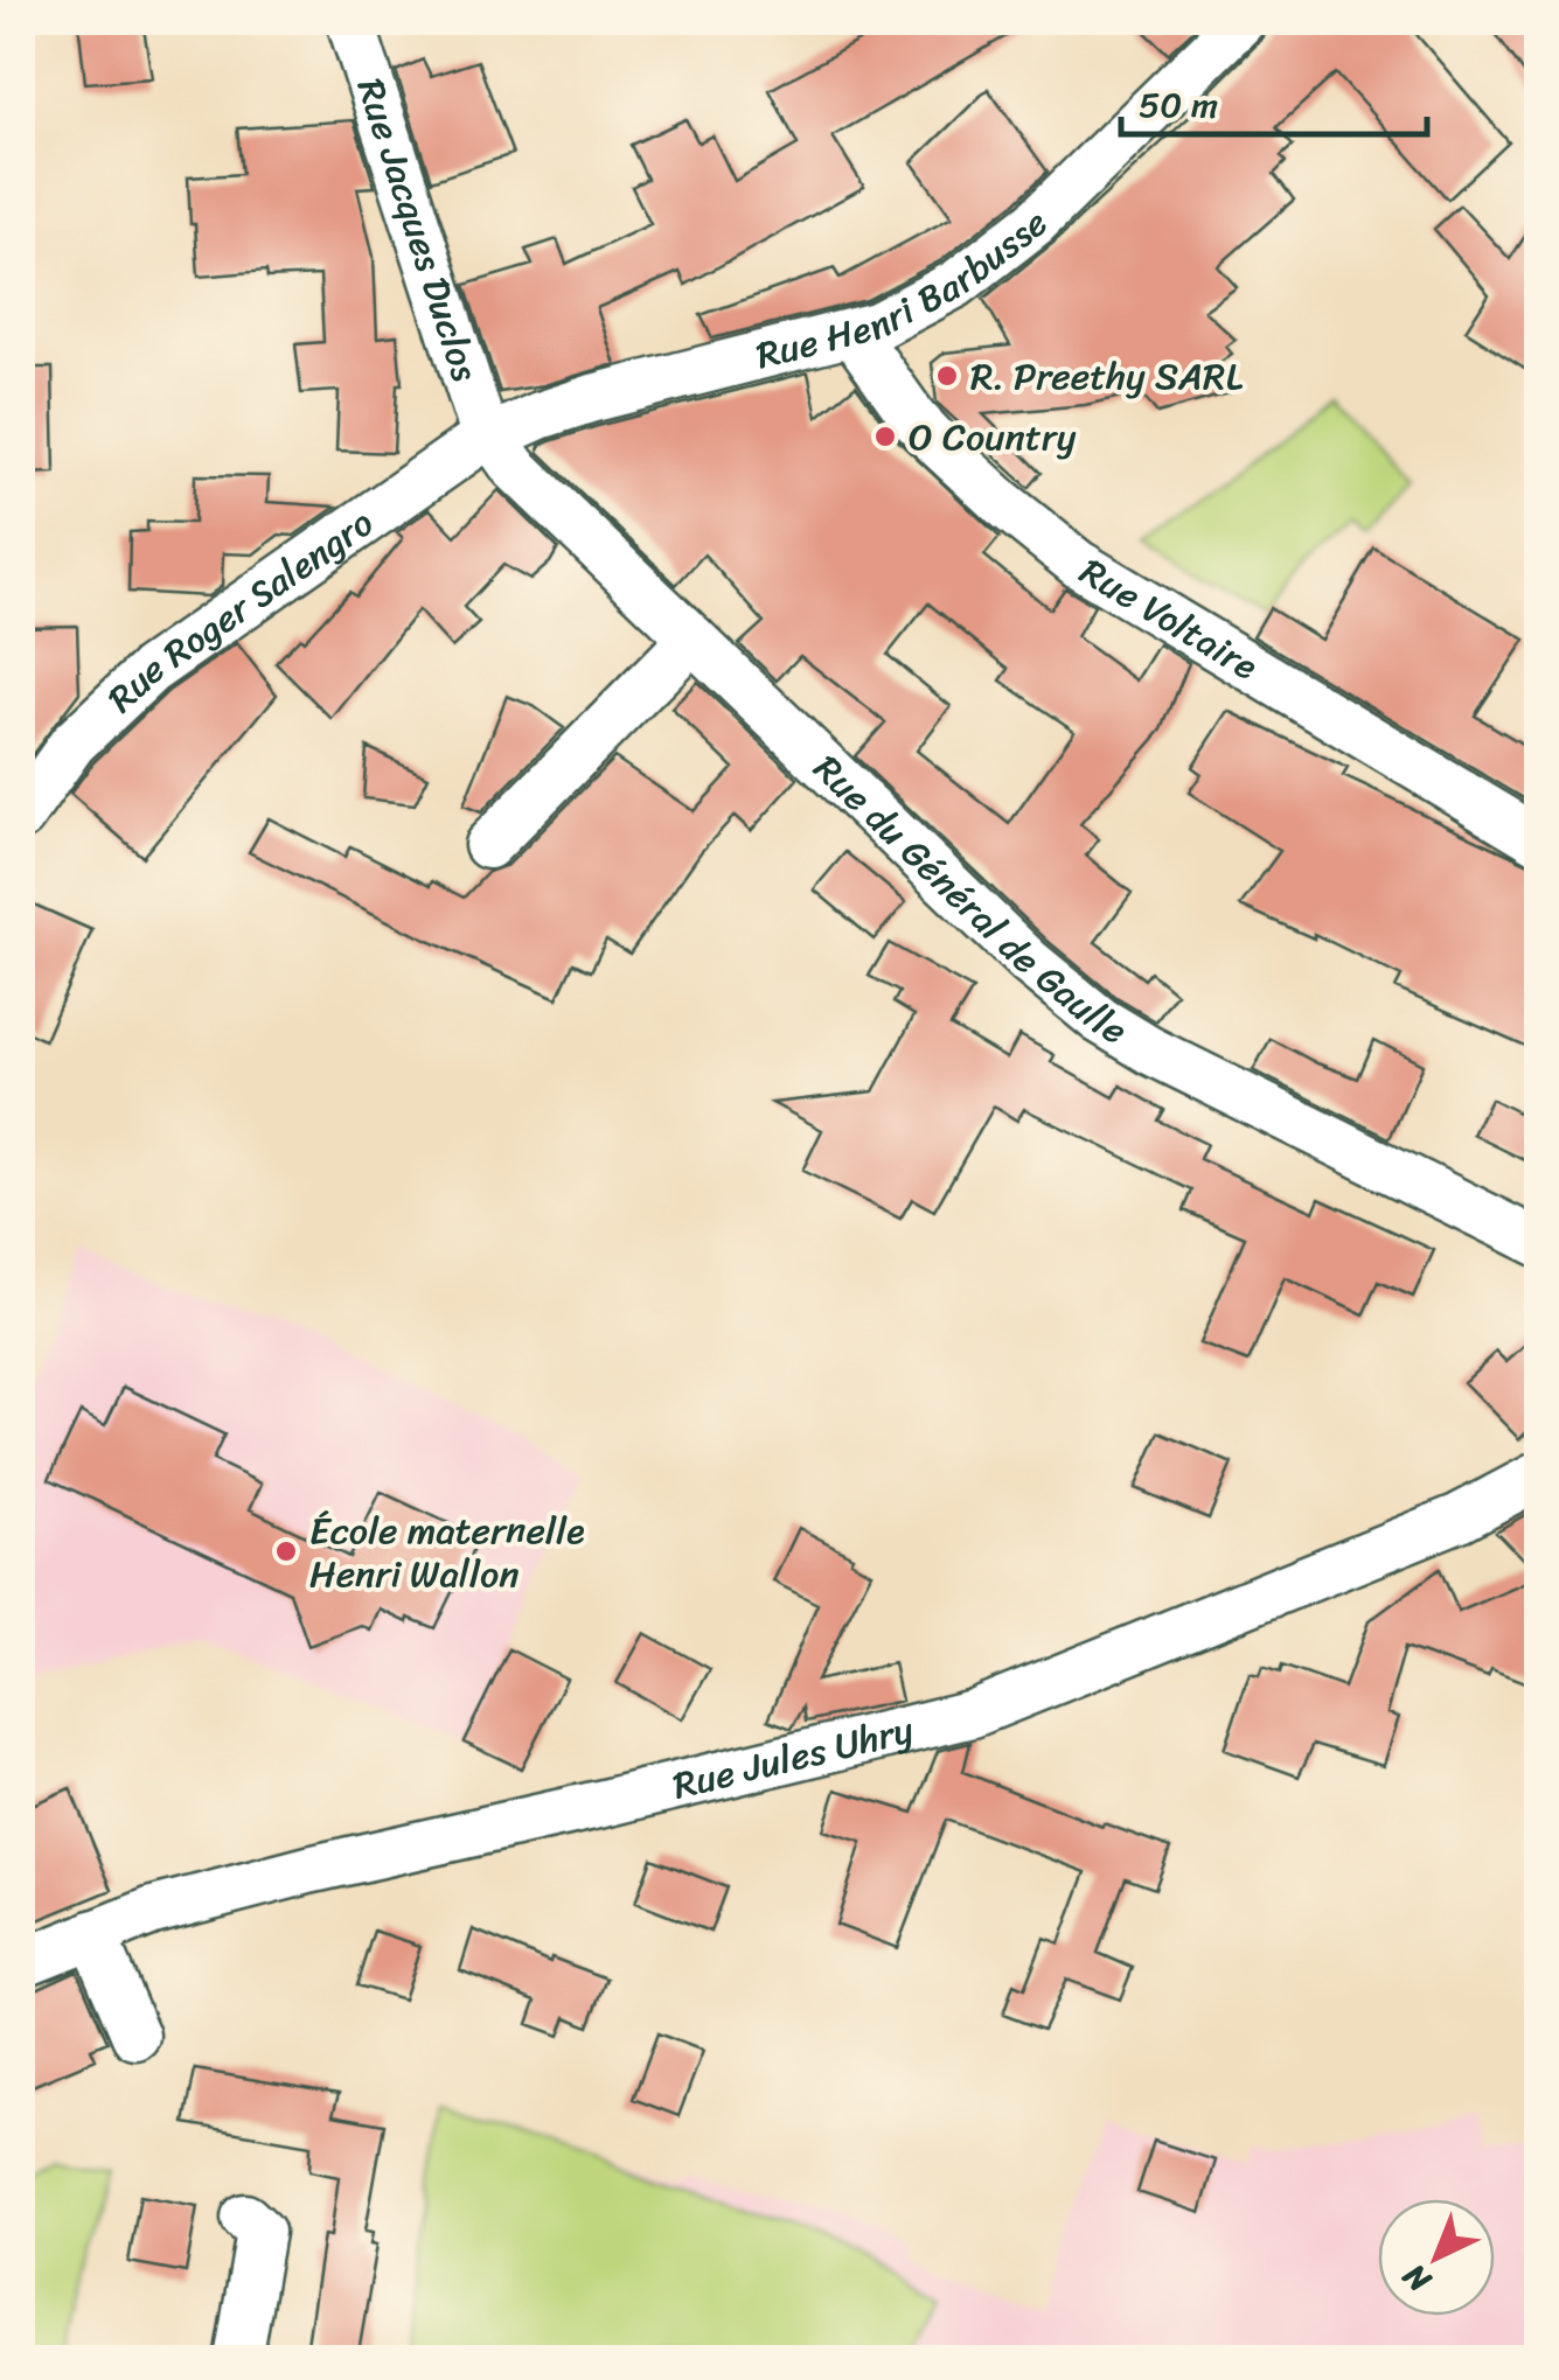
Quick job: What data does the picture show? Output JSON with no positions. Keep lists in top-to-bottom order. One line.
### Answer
{"streets":{"street":["Rue Jacques Duclos","Rue Henri Barbusse","Rue Roger Salengro","Rue Voltaire","Rue du Général de Gaulle","Rue Jules Uhry"]},"crossings":[["Rue Jacques Duclos","Rue Henri Barbusse"],["Rue Jacques Duclos","Rue Roger Salengro"],["Rue Jacques Duclos","Rue du Général de Gaulle"],["Rue Henri Barbusse","Rue Roger Salengro"],["Rue Henri Barbusse","Rue Voltaire"],["Rue Henri Barbusse","Rue du Général de Gaulle"],["Rue Roger Salengro","Rue du Général de Gaulle"]],"places":["R. Preethy SARL","O Country","École maternelle Henri Wallon"],"scale_bar":"50 m","north":"bottom left"}
